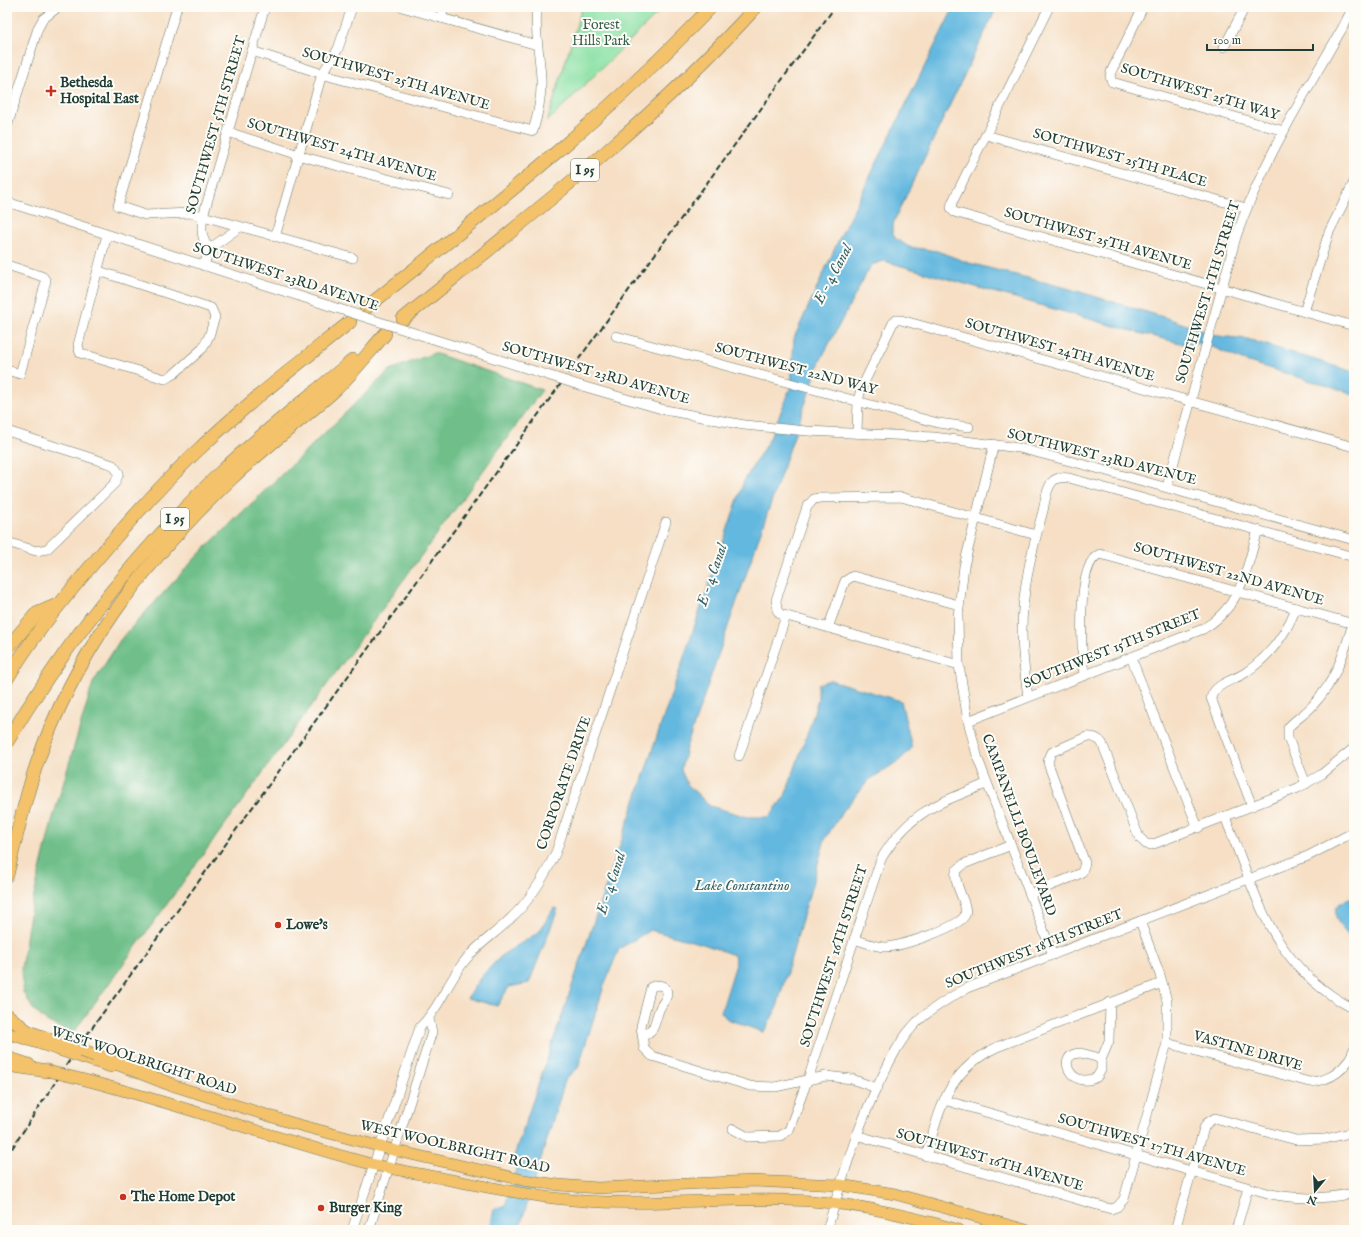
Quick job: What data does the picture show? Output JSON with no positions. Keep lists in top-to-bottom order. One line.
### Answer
{"streets":{"highway":["I 95"],"main road":["WEST WOOLBRIGHT ROAD"],"street":["SOUTHWEST 25TH AVENUE","SOUTHWEST 25TH WAY","SOUTHWEST 5TH STREET","SOUTHWEST 24TH AVENUE","SOUTHWEST 25TH PLACE","SOUTHWEST 23RD AVENUE","SOUTHWEST 11TH STREET","SOUTHWEST 22ND WAY","SOUTHWEST 22ND AVENUE","SOUTHWEST 15TH STREET","CORPORATE DRIVE","CAMPANELLI BOULEVARD","SOUTHWEST 18TH STREET","SOUTHWEST 16TH STREET","VASTINE DRIVE","SOUTHWEST 17TH AVENUE","SOUTHWEST 16TH AVENUE"]},"crossings":[["SOUTHWEST 25TH AVENUE","SOUTHWEST 5TH STREET"],["SOUTHWEST 25TH AVENUE","SOUTHWEST 25TH PLACE"],["SOUTHWEST 25TH AVENUE","SOUTHWEST 11TH STREET"],["SOUTHWEST 25TH WAY","SOUTHWEST 11TH STREET"],["SOUTHWEST 5TH STREET","SOUTHWEST 24TH AVENUE"],["SOUTHWEST 24TH AVENUE","SOUTHWEST 11TH STREET"],["SOUTHWEST 24TH AVENUE","SOUTHWEST 22ND WAY"],["SOUTHWEST 25TH PLACE","SOUTHWEST 11TH STREET"],["SOUTHWEST 23RD AVENUE","SOUTHWEST 11TH STREET"],["SOUTHWEST 23RD AVENUE","CAMPANELLI BOULEVARD"],["SOUTHWEST 22ND AVENUE","SOUTHWEST 15TH STREET"],["SOUTHWEST 15TH STREET","CAMPANELLI BOULEVARD"],["CORPORATE DRIVE","WEST WOOLBRIGHT ROAD"],["CAMPANELLI BOULEVARD","SOUTHWEST 18TH STREET"],["CAMPANELLI BOULEVARD","SOUTHWEST 16TH STREET"],["SOUTHWEST 18TH STREET","WEST WOOLBRIGHT ROAD"],["SOUTHWEST 18TH STREET","SOUTHWEST 16TH AVENUE"],["SOUTHWEST 17TH AVENUE","SOUTHWEST 16TH AVENUE"]],"water":["E - 4 Canal","Lake Constantino"],"parks":["Forest Hills Park"],"places":{"health":["Bethesda Hospital East"],"other":["Lowe's","The Home Depot","Burger King"]},"scale_bar":"100 m","north":"bottom"}
